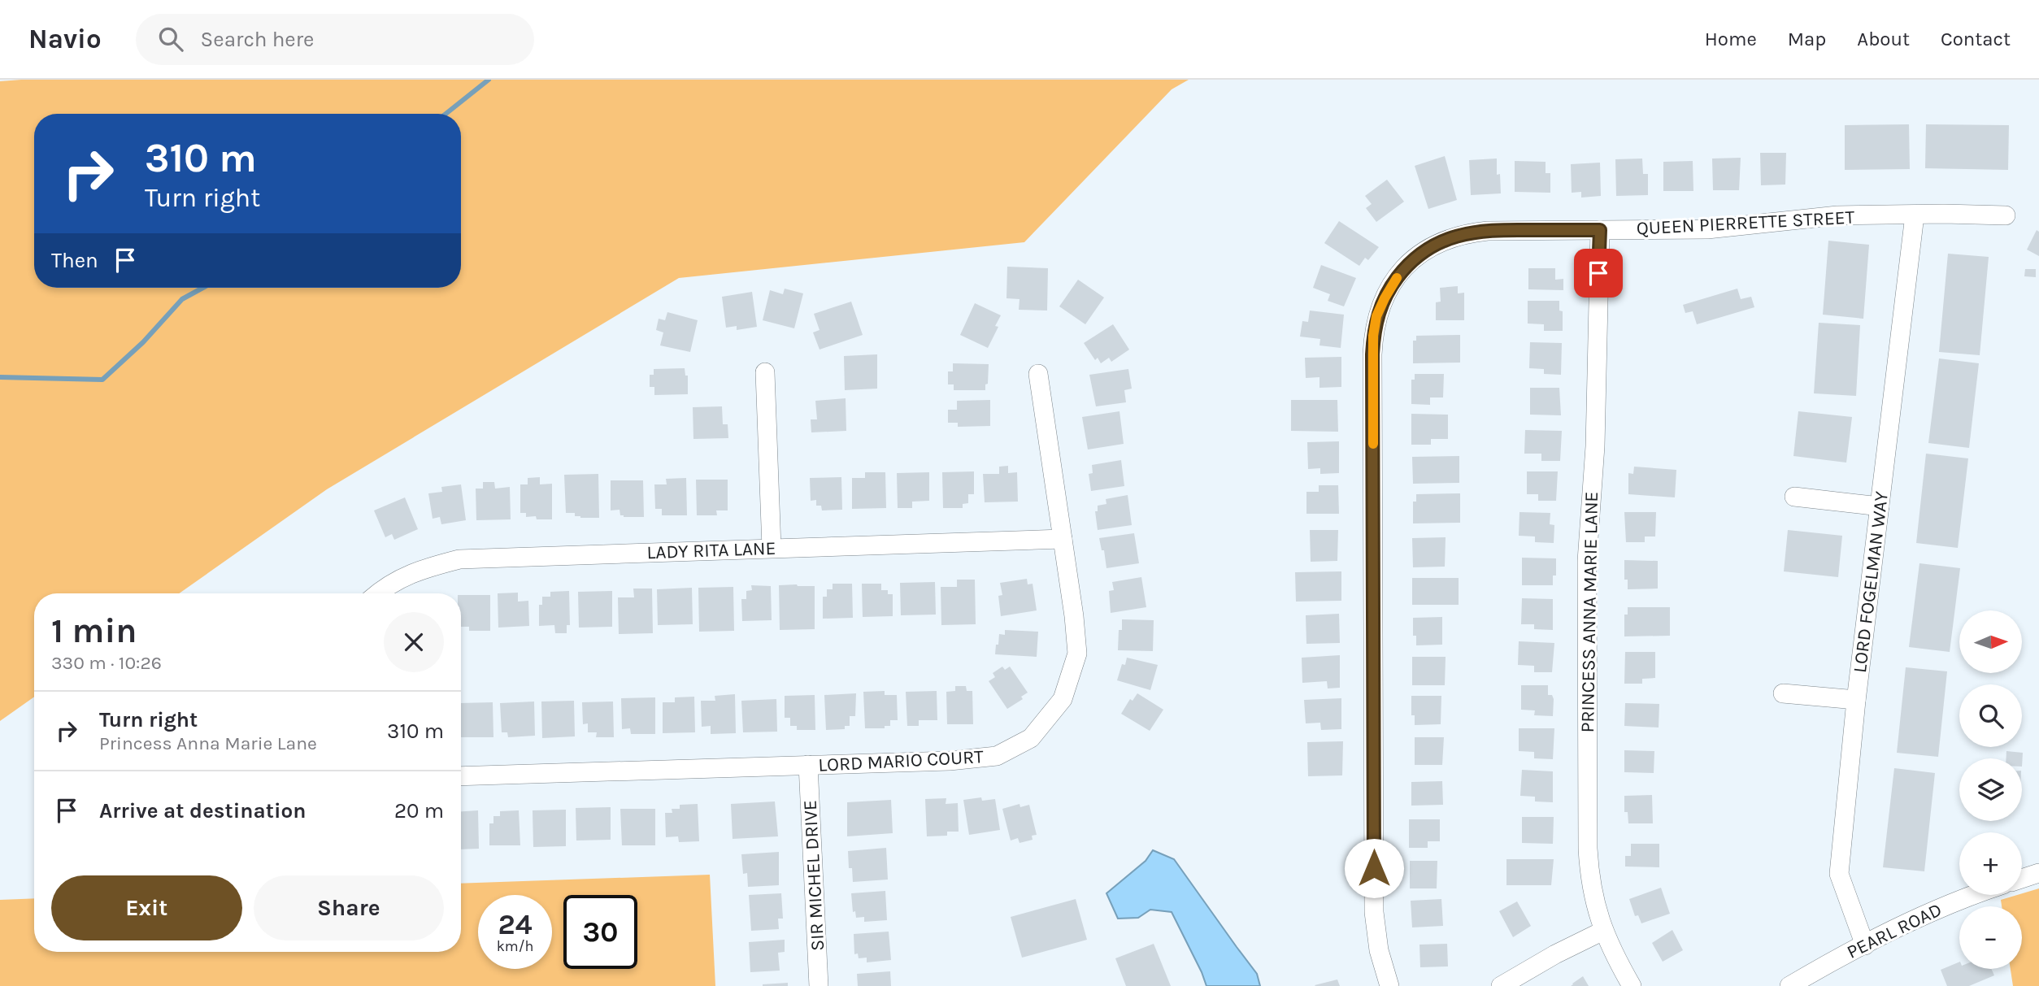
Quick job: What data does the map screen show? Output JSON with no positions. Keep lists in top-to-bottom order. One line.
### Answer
{"streets":{"street":["QUEEN PIERRETTE STREET","LADY RITA LANE","LORD FOGELMAN WAY","PRINCESS ANNA MARIE LANE","LORD MARIO COURT","SIR MICHEL DRIVE","PEARL ROAD"]},"crossings":[["QUEEN PIERRETTE STREET","LORD FOGELMAN WAY"],["QUEEN PIERRETTE STREET","PRINCESS ANNA MARIE LANE"],["LADY RITA LANE","LORD MARIO COURT"],["LORD FOGELMAN WAY","PEARL ROAD"],["LORD MARIO COURT","SIR MICHEL DRIVE"]],"north":"right","page":{"header":"Navio","search":"Search here","nav":["Home","Map","About","Contact"],"turn":["310 m","Turn right"],"then":"Then","heading":["1 min","330 m · 10:26"],"map_buttons":["+","−"],"list":[{"name":"Turn right","note":"Princess Anna Marie Lane","value":"310 m"},{"name":"Arrive at destination","value":"20 m"}],"buttons":["Exit","Share"],"speed":"24 km/h","limit":"30"}}
